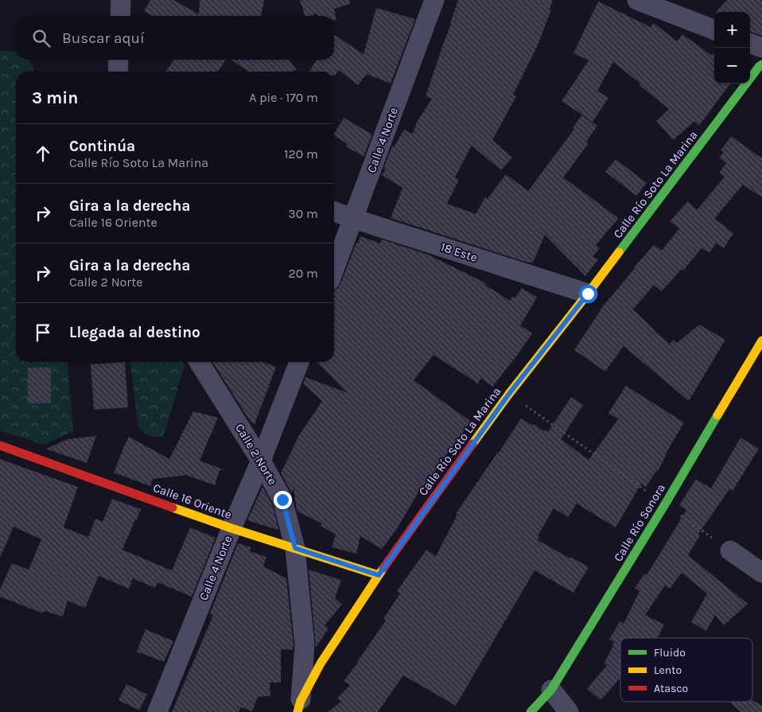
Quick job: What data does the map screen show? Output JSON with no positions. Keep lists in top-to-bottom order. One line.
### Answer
{"streets":{"main road":["Calle Río Soto La Marina","Calle 16 Oriente","Calle Río Sonora"],"street":["Calle 4 Norte","18 Este","Calle 2 Norte"]},"crossings":[["Calle 4 Norte","18 Este"],["Calle 4 Norte","Calle 2 Norte"],["Calle 4 Norte","Calle 16 Oriente"],["Calle Río Soto La Marina","18 Este"],["Calle Río Soto La Marina","Calle 2 Norte"],["Calle Río Soto La Marina","Calle 16 Oriente"],["Calle 2 Norte","Calle 16 Oriente"]],"legend":["Fluido","Lento","Atasco"],"page":{"map_buttons":["+","−"],"search":"Buscar aquí","heading":["3 min","A pie · 170 m"],"list":[["Continúa","Calle Río Soto La Marina","120 m"],["Gira a la derecha","Calle 16 Oriente","30 m"],["Gira a la derecha","Calle 2 Norte","20 m"],"Llegada al destino"]}}
